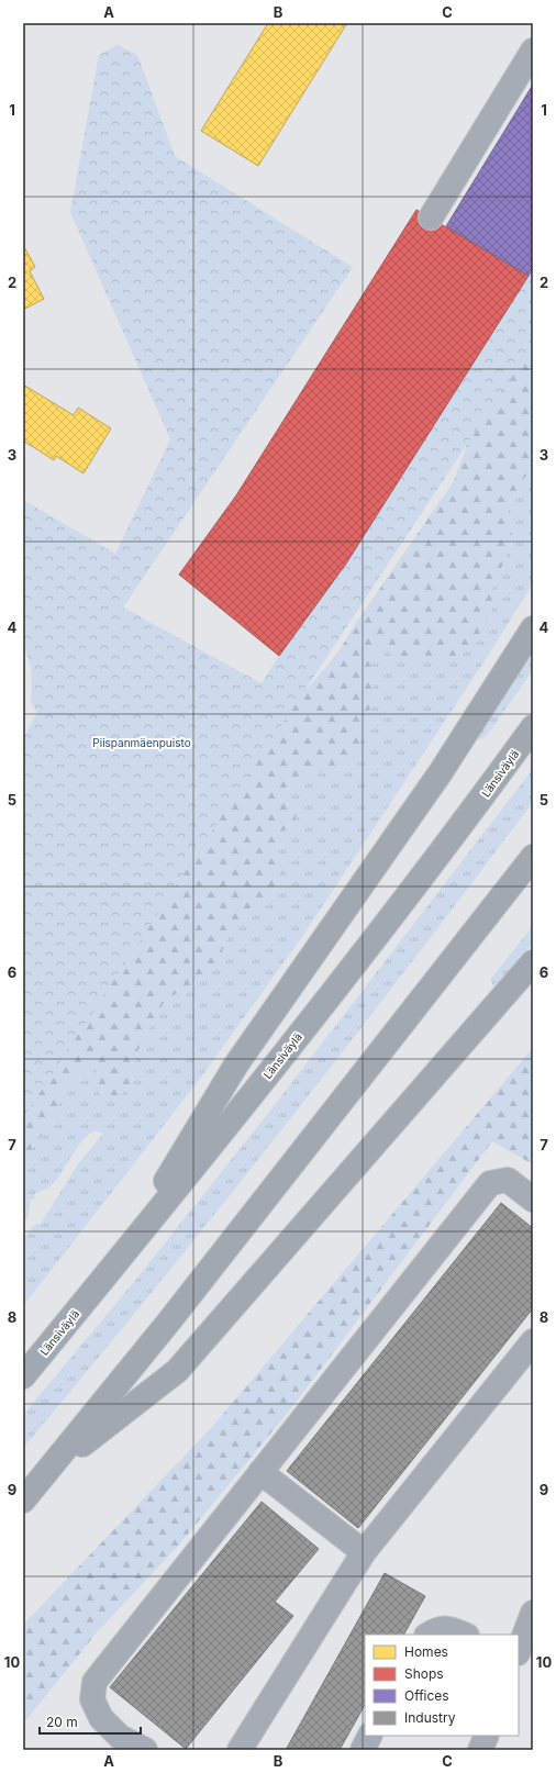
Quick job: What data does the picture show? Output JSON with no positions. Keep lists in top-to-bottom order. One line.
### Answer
{"streets":{"highway":["Länsiväylä"]},"parks":["Piispanmäenpuisto"],"legend":["Homes","Shops","Offices","Industry"],"scale_bar":"20 m","grid":{"columns":["A","B","C"],"rows":["1","2","3","4","5","6","7","8","9","10"]}}
